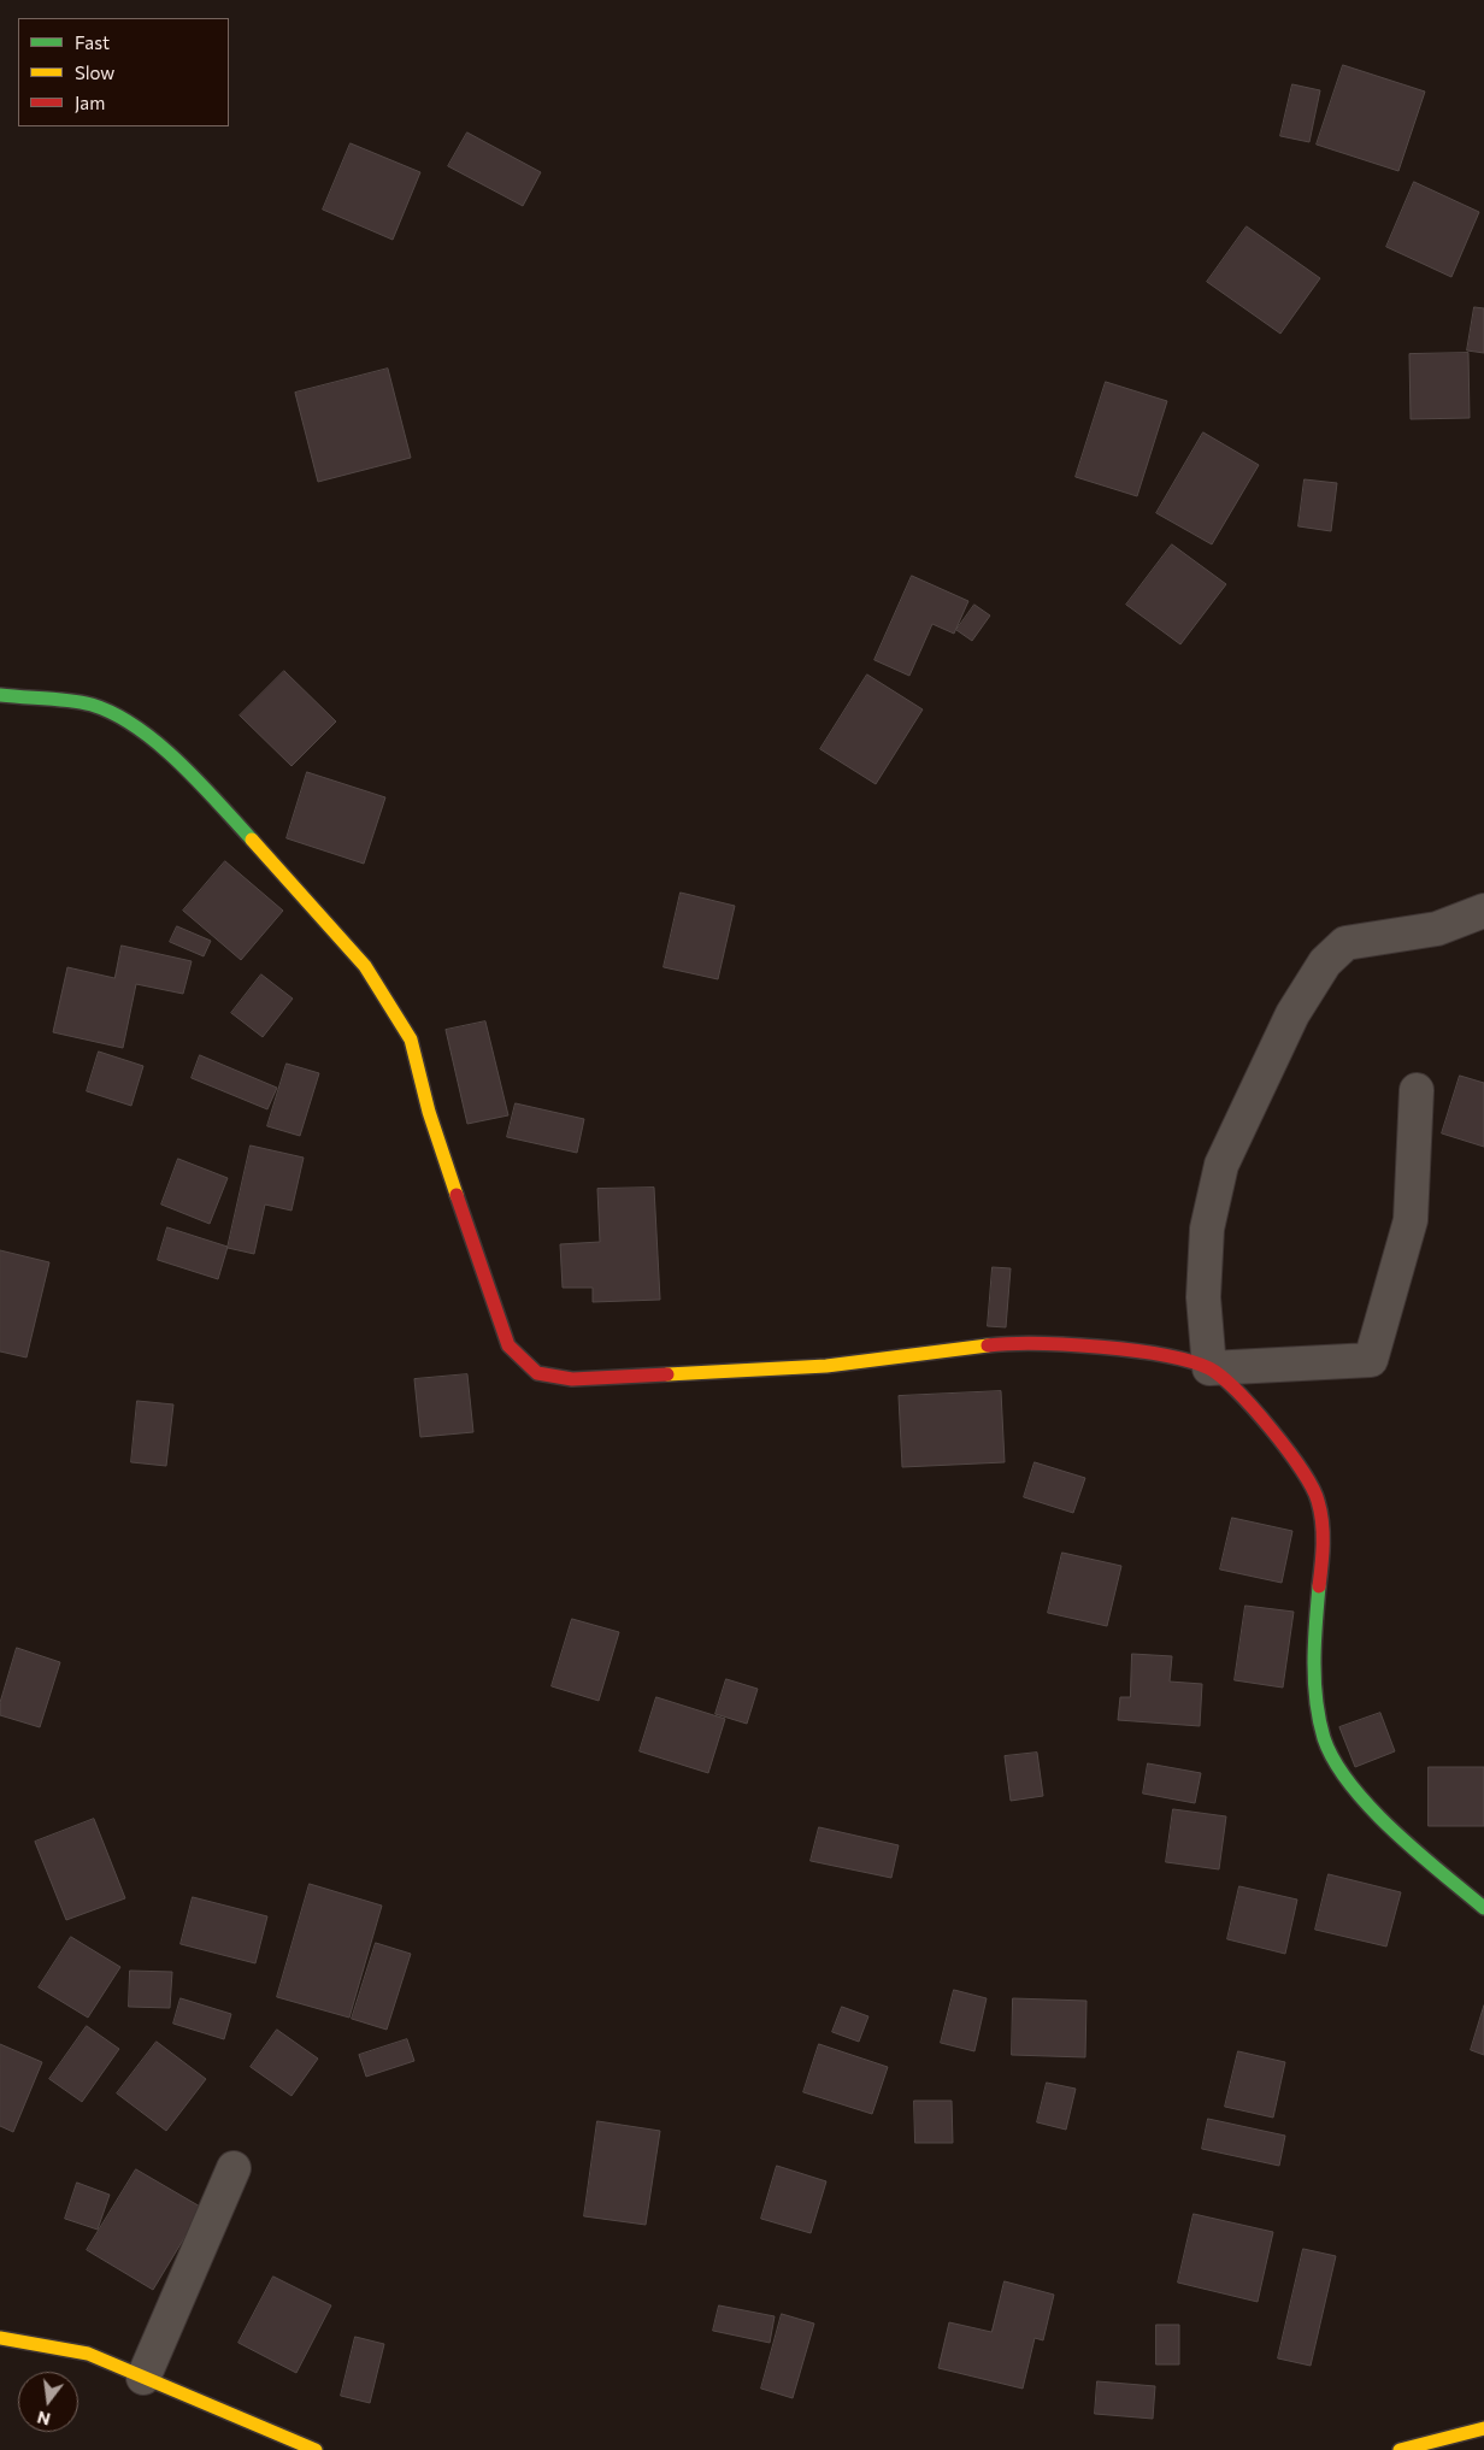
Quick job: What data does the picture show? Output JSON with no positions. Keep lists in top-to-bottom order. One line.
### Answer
{"legend":["Fast","Slow","Jam"],"north":"bottom"}
